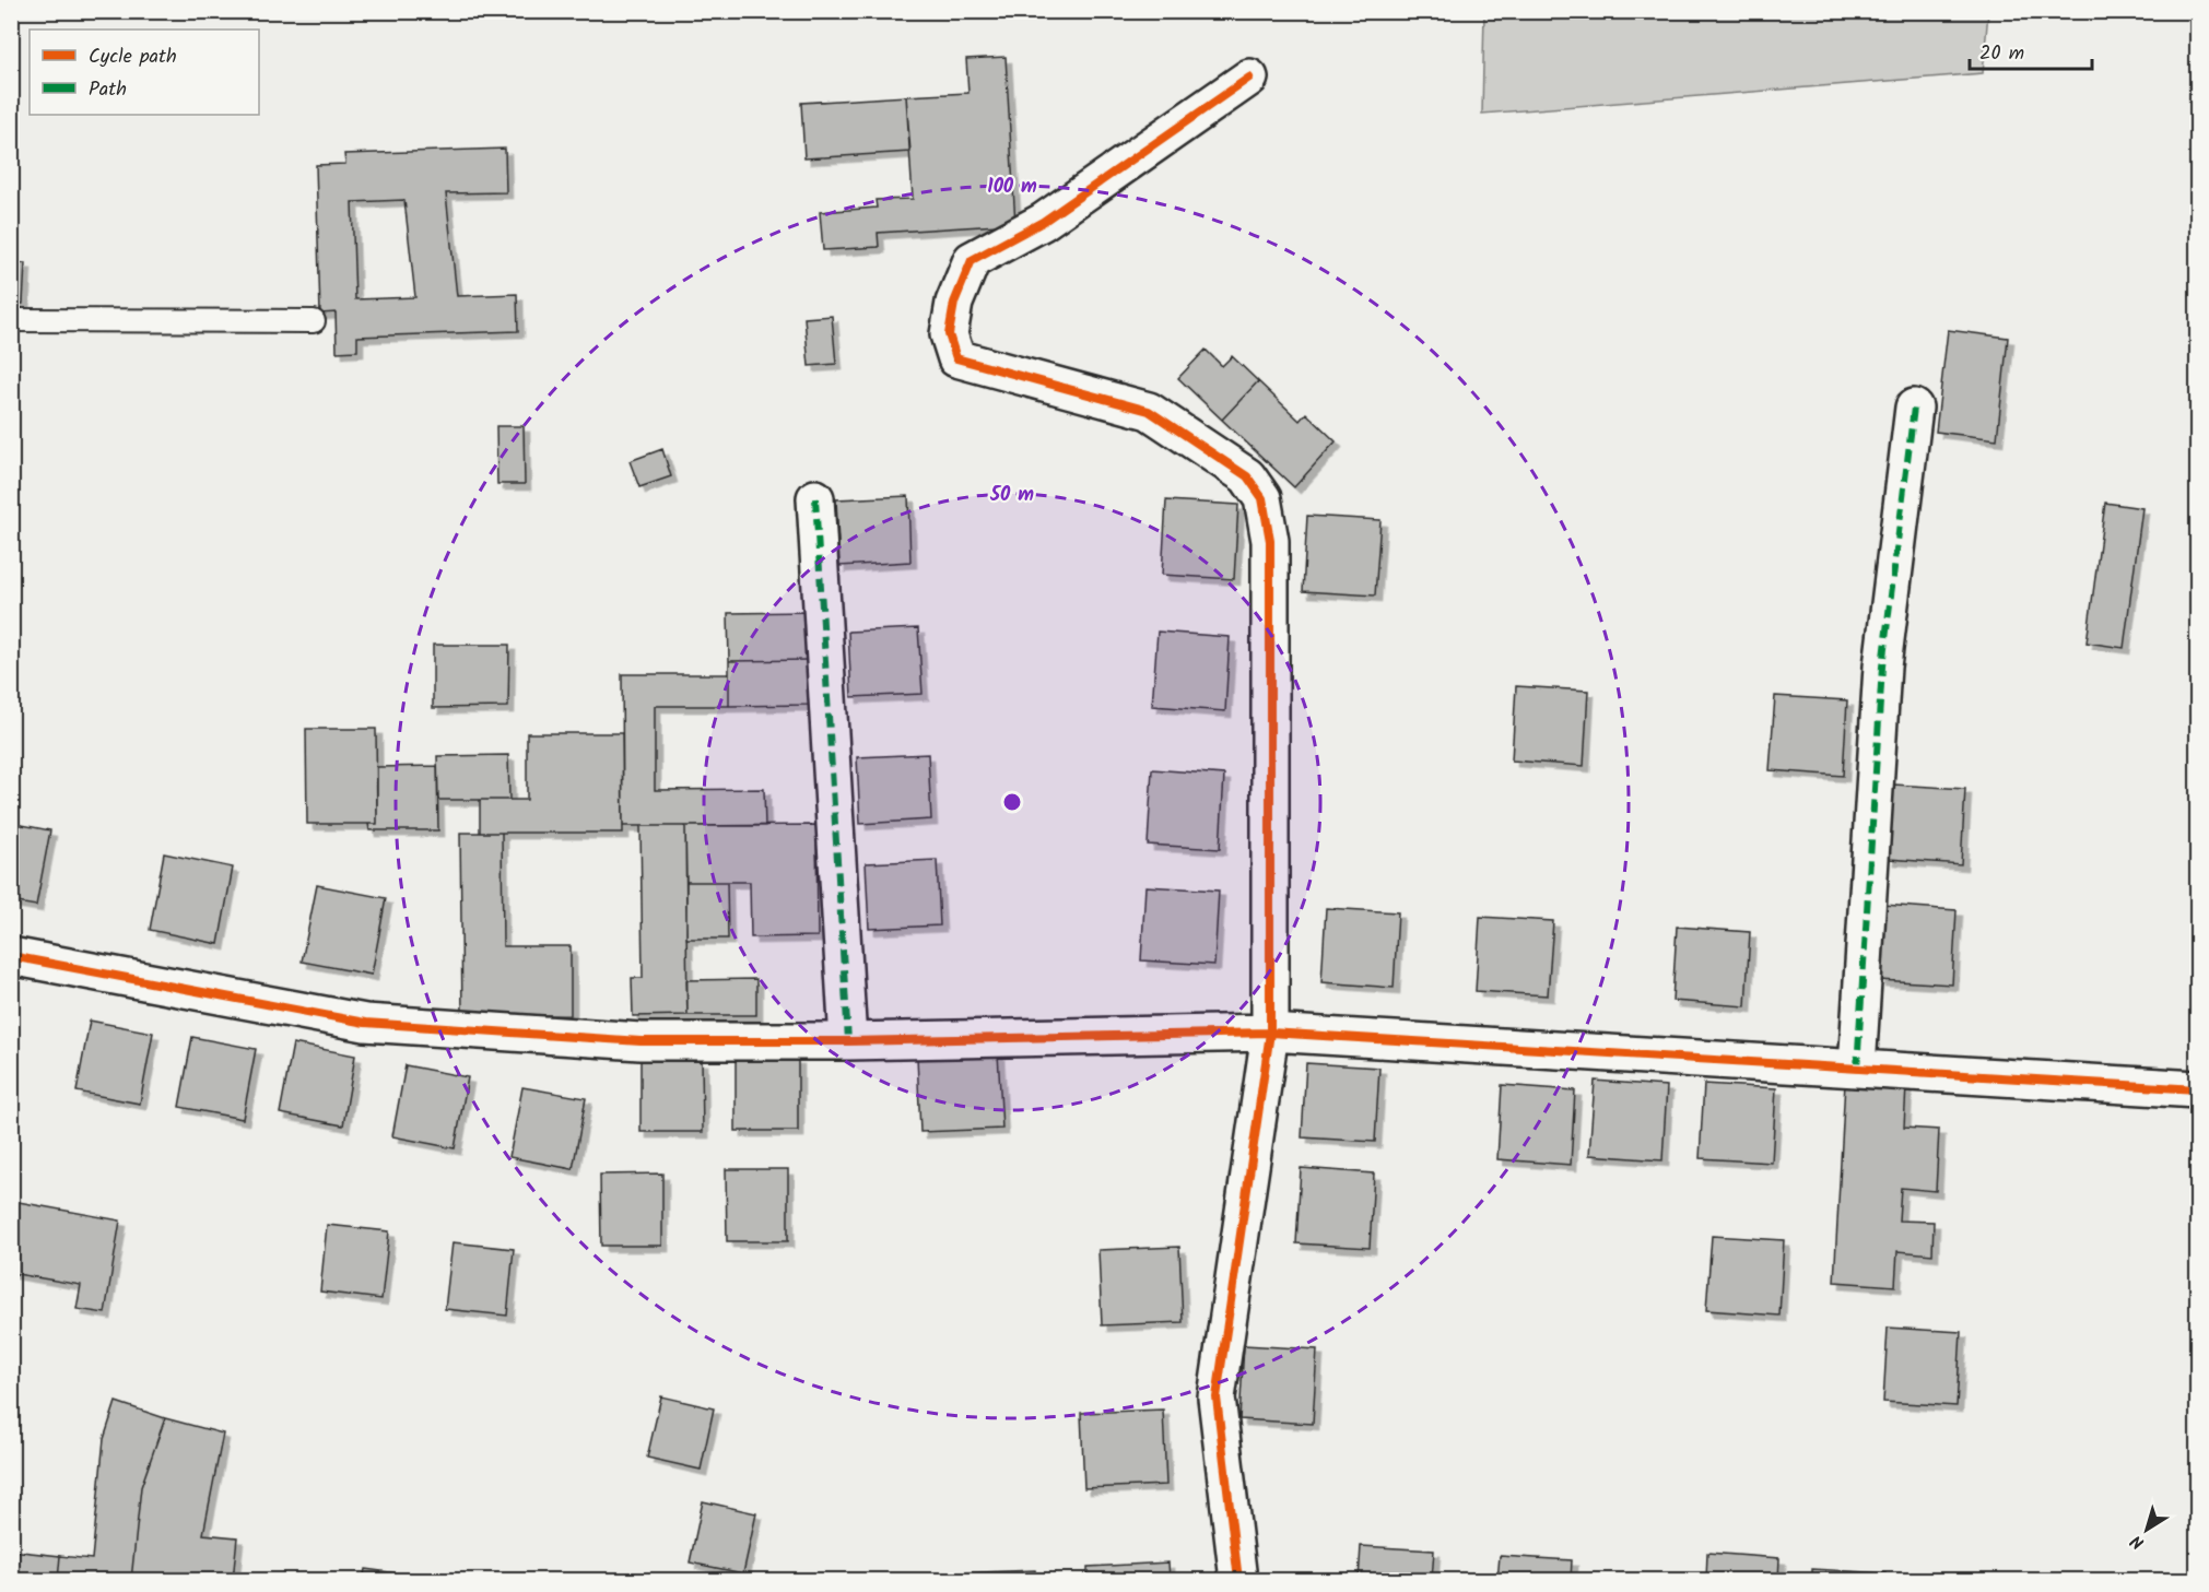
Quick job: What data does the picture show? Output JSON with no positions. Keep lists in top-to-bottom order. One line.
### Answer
{"legend":["Cycle path","Path"],"scale_bar":"20 m","north":"bottom left","rings":["100 m","50 m"]}
